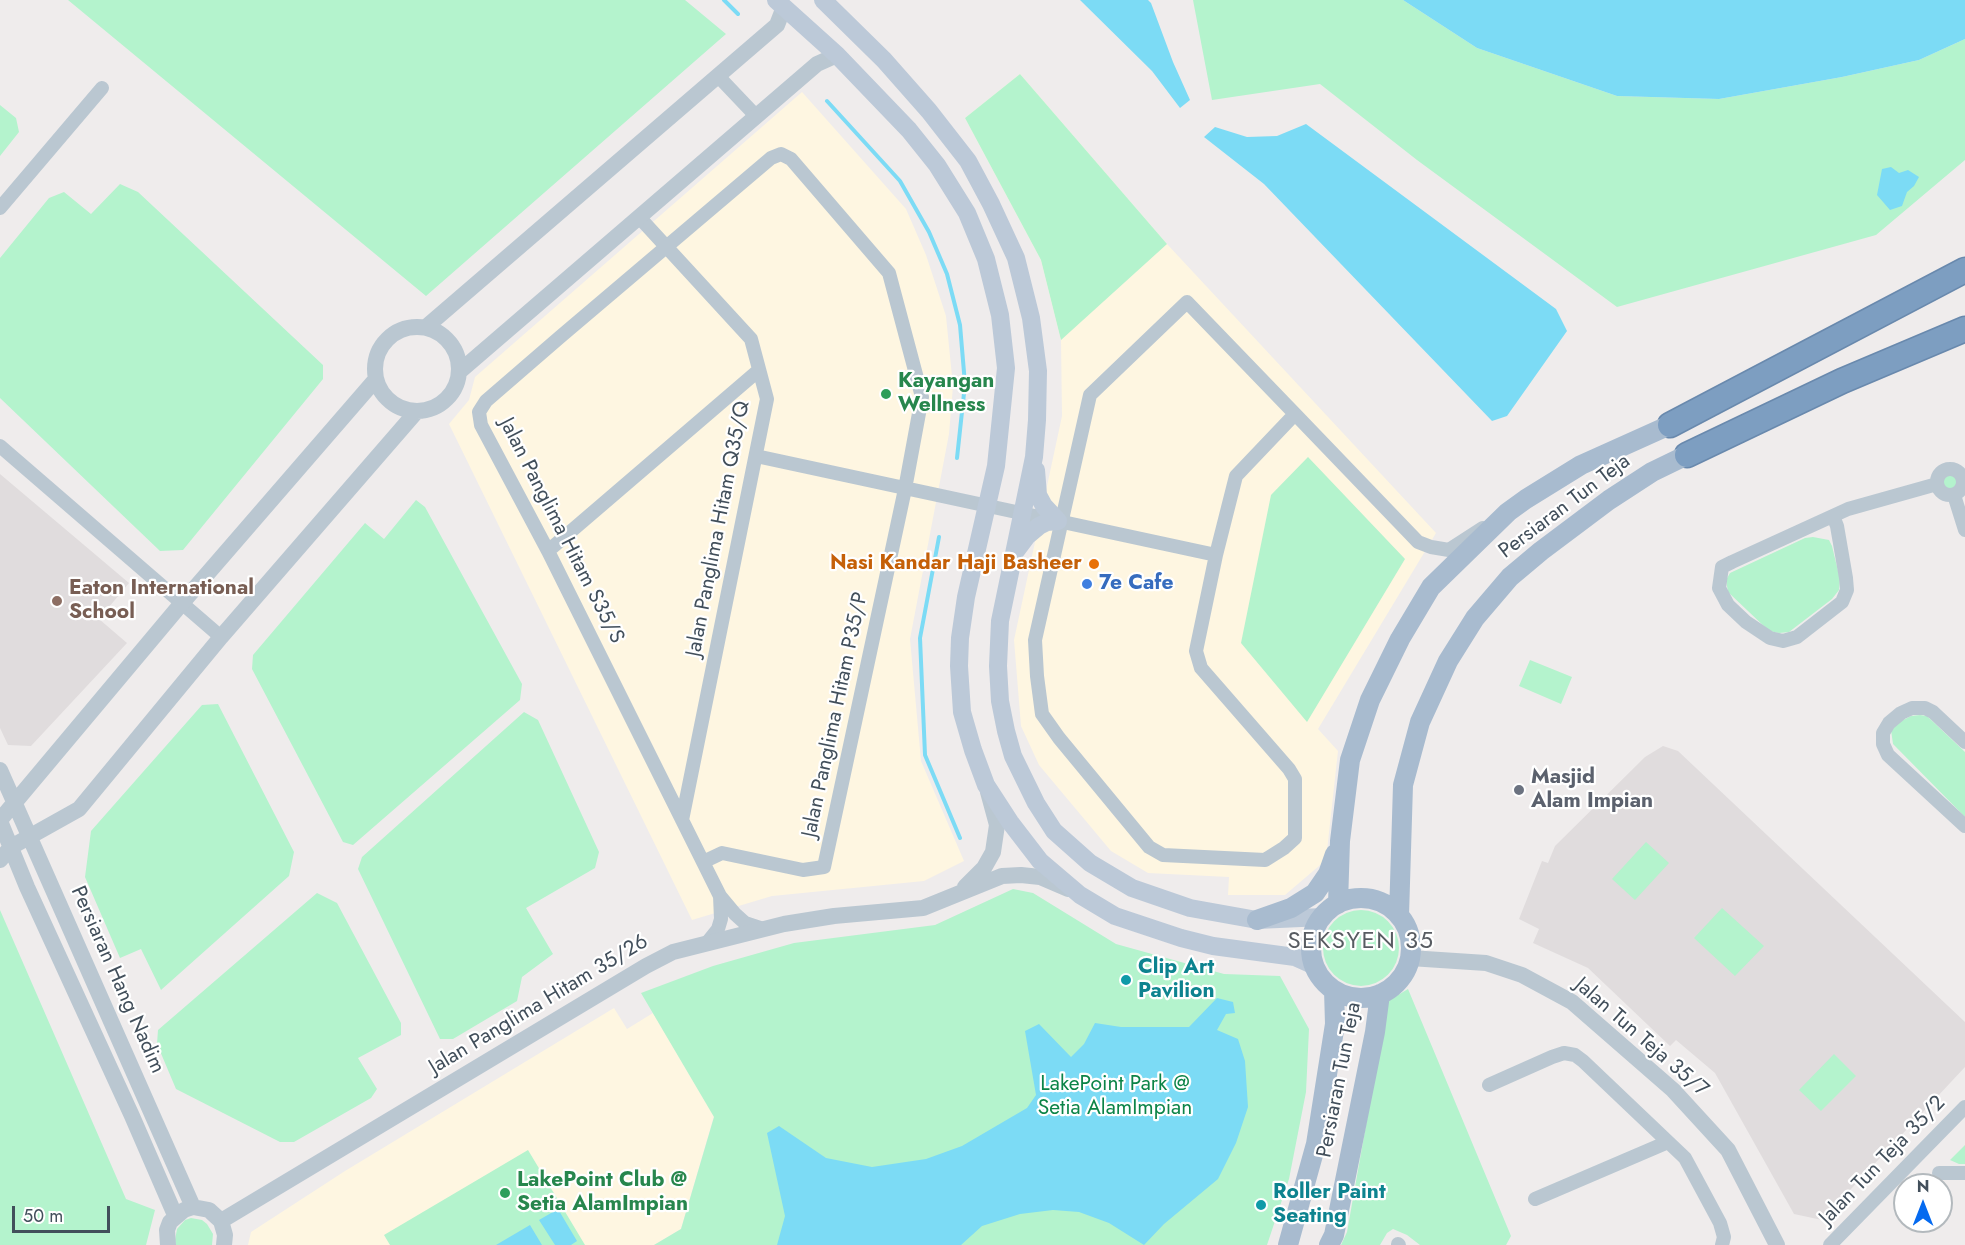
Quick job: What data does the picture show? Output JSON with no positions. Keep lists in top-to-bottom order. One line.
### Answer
{"streets":{"main road":["Persiaran Tun Teja"],"street":["Jalan Panglima Hitam Q35/Q","Jalan Panglima Hitam S35/S","Jalan Panglima Hitam P35/P","Persiaran Hang Nadim","Jalan Panglima Hitam 35/26","Jalan Tun Teja 35/7","Jalan Tun Teja 35/2"]},"crossings":[["Persiaran Tun Teja","Jalan Tun Teja 35/7"],["Jalan Panglima Hitam Q35/Q","Jalan Panglima Hitam S35/S"],["Jalan Panglima Hitam S35/S","Jalan Panglima Hitam P35/P"],["Jalan Panglima Hitam S35/S","Jalan Panglima Hitam 35/26"]],"districts":["SEKSYEN 35"],"parks":["LakePoint Park @ Setia AlamImpian"],"places":["Kayangan Wellness","Nasi Kandar Haji Basheer","7e Cafe","Eaton International School","Masjid Alam Impian","Clip Art Pavilion","LakePoint Club @ Setia AlamImpian","Roller Paint Seating"],"scale_bar":"50 m","north":"top"}
